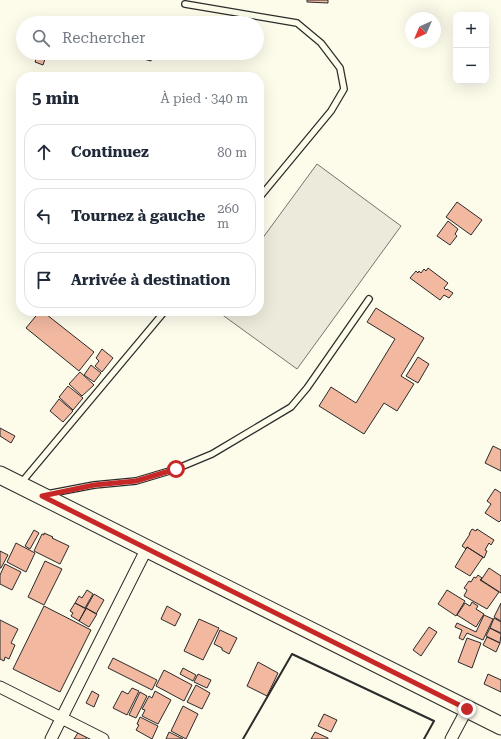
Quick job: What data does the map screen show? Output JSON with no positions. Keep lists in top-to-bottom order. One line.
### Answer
{"north":"bottom left","page":{"map_buttons":["+","−"],"search":"Rechercher","heading":["5 min","À pied · 340 m"],"list":[["Continuez","80 m"],["Tournez à gauche","260 m"],"Arrivée à destination"]}}
